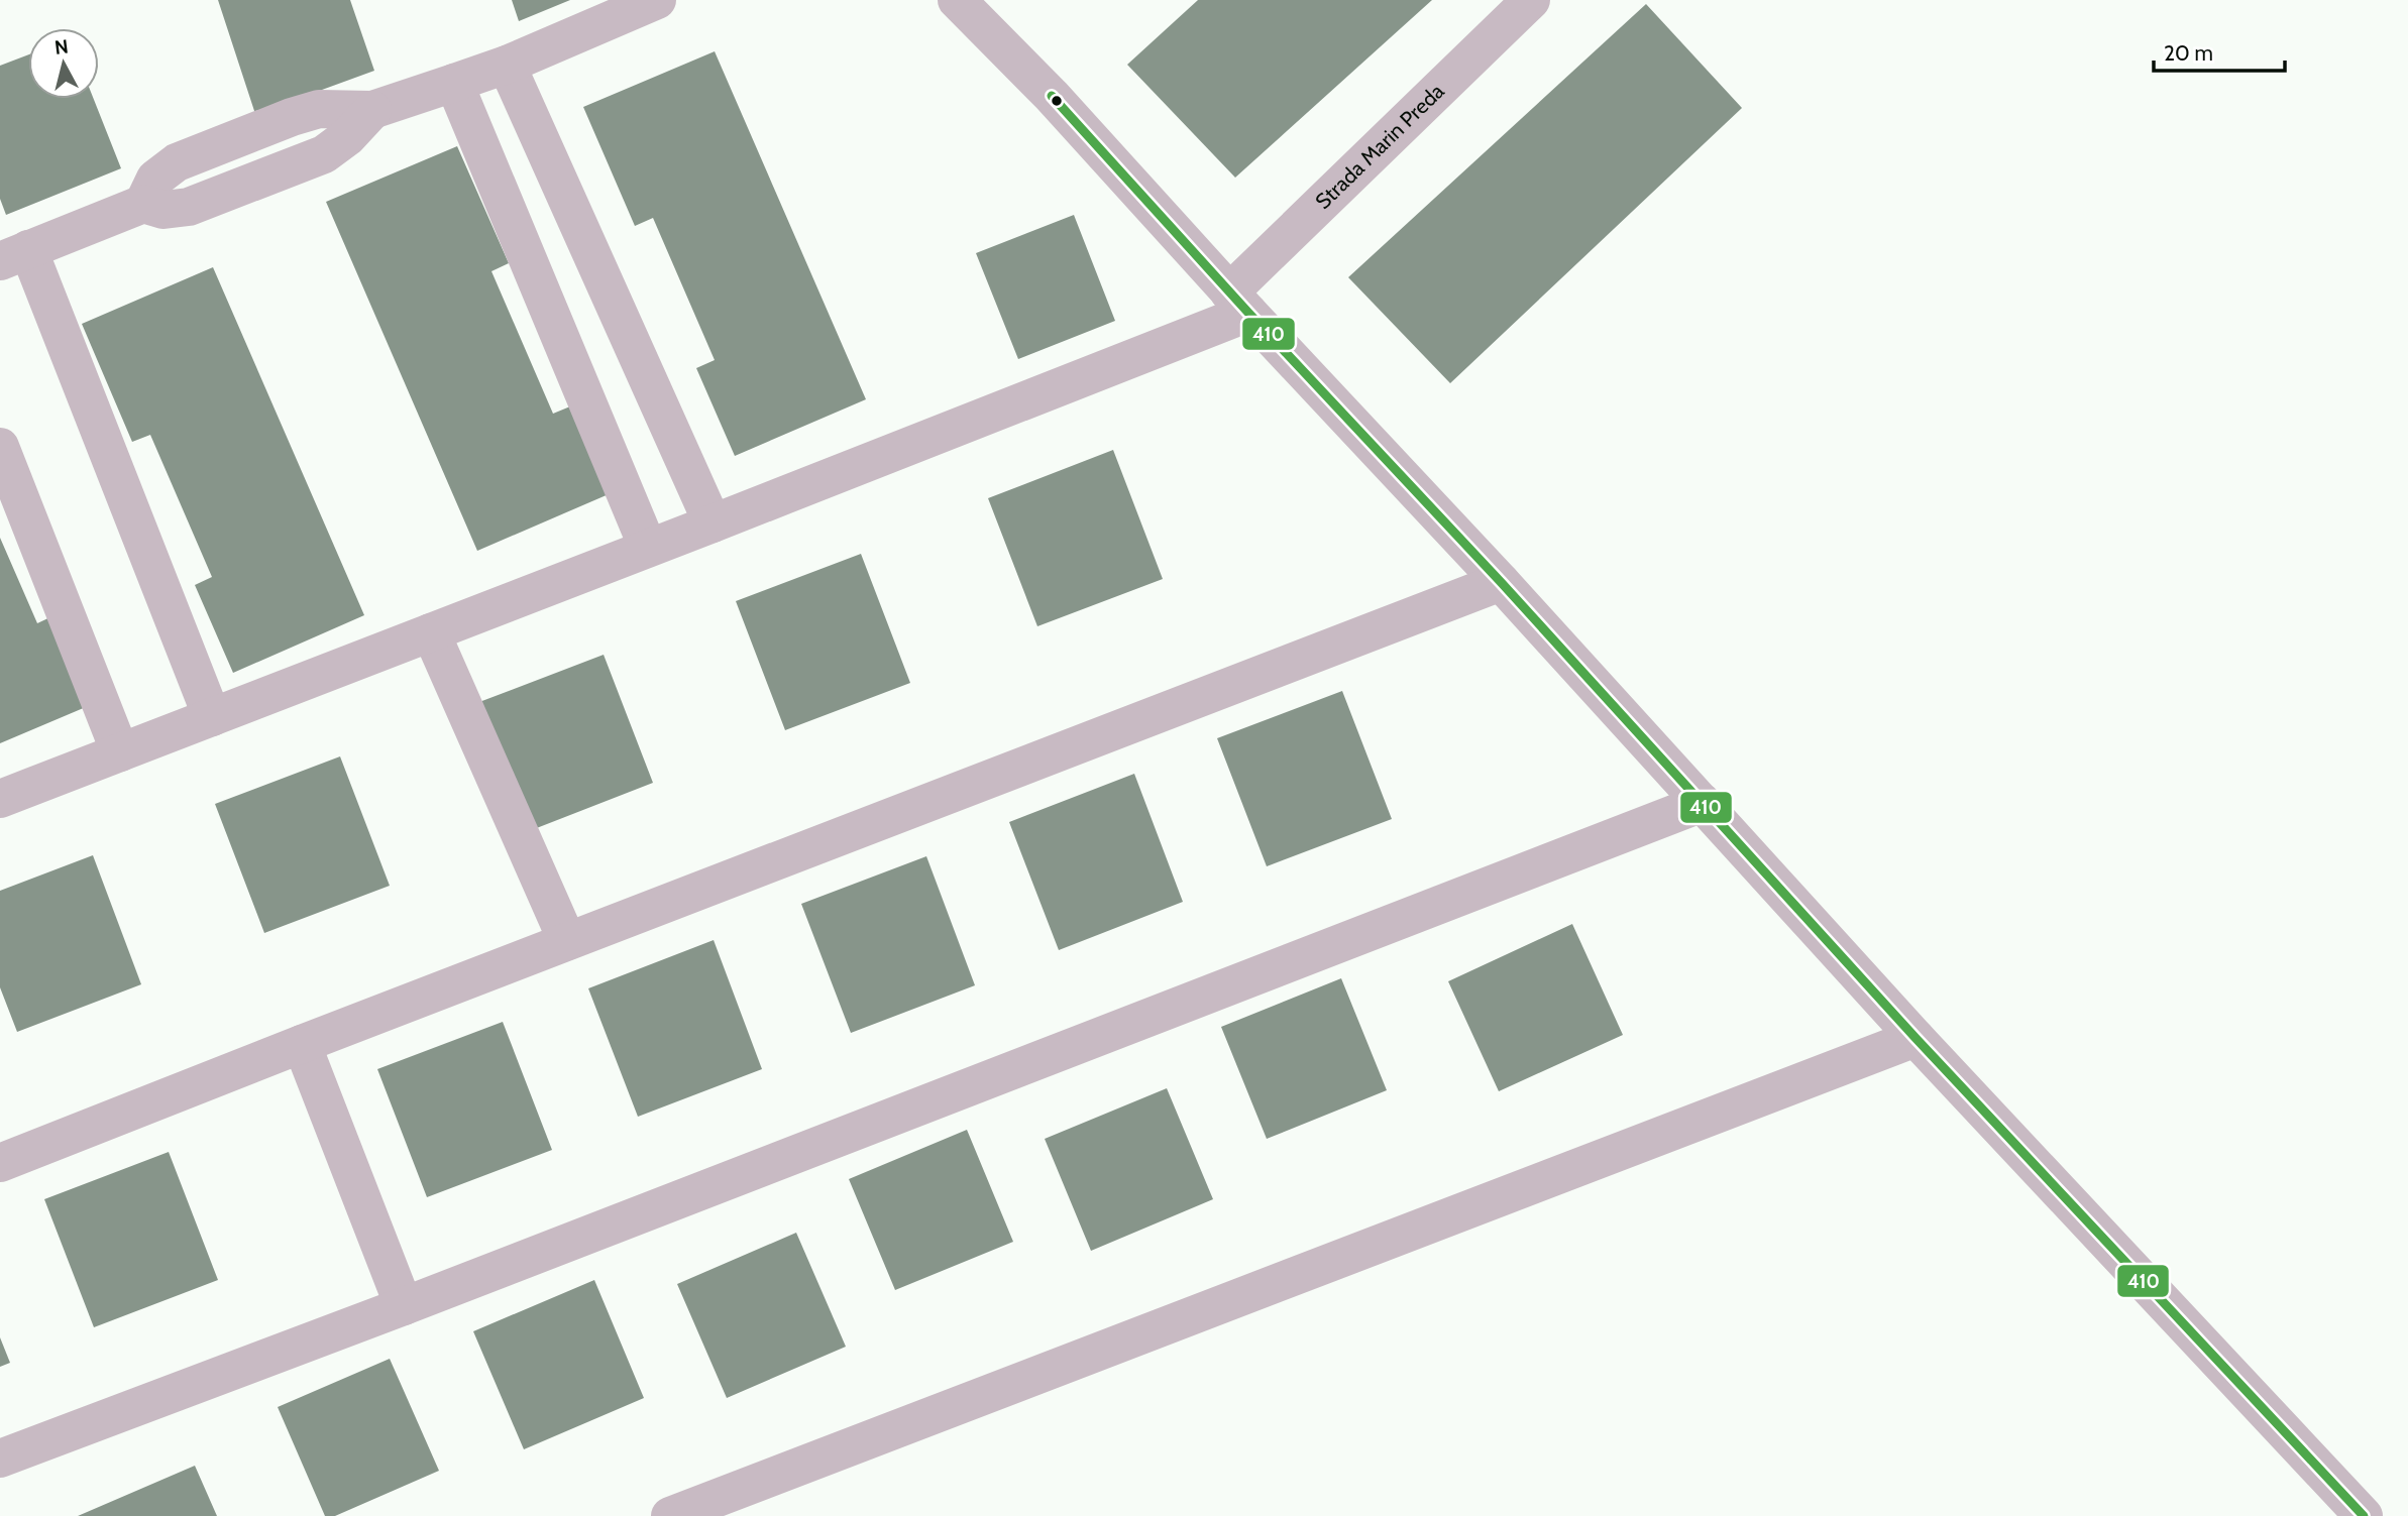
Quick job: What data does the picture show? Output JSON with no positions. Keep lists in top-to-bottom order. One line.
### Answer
{"streets":{"street":["Strada Marin Preda"]},"lines":["transit line 410"],"scale_bar":"20 m","north":"top"}
